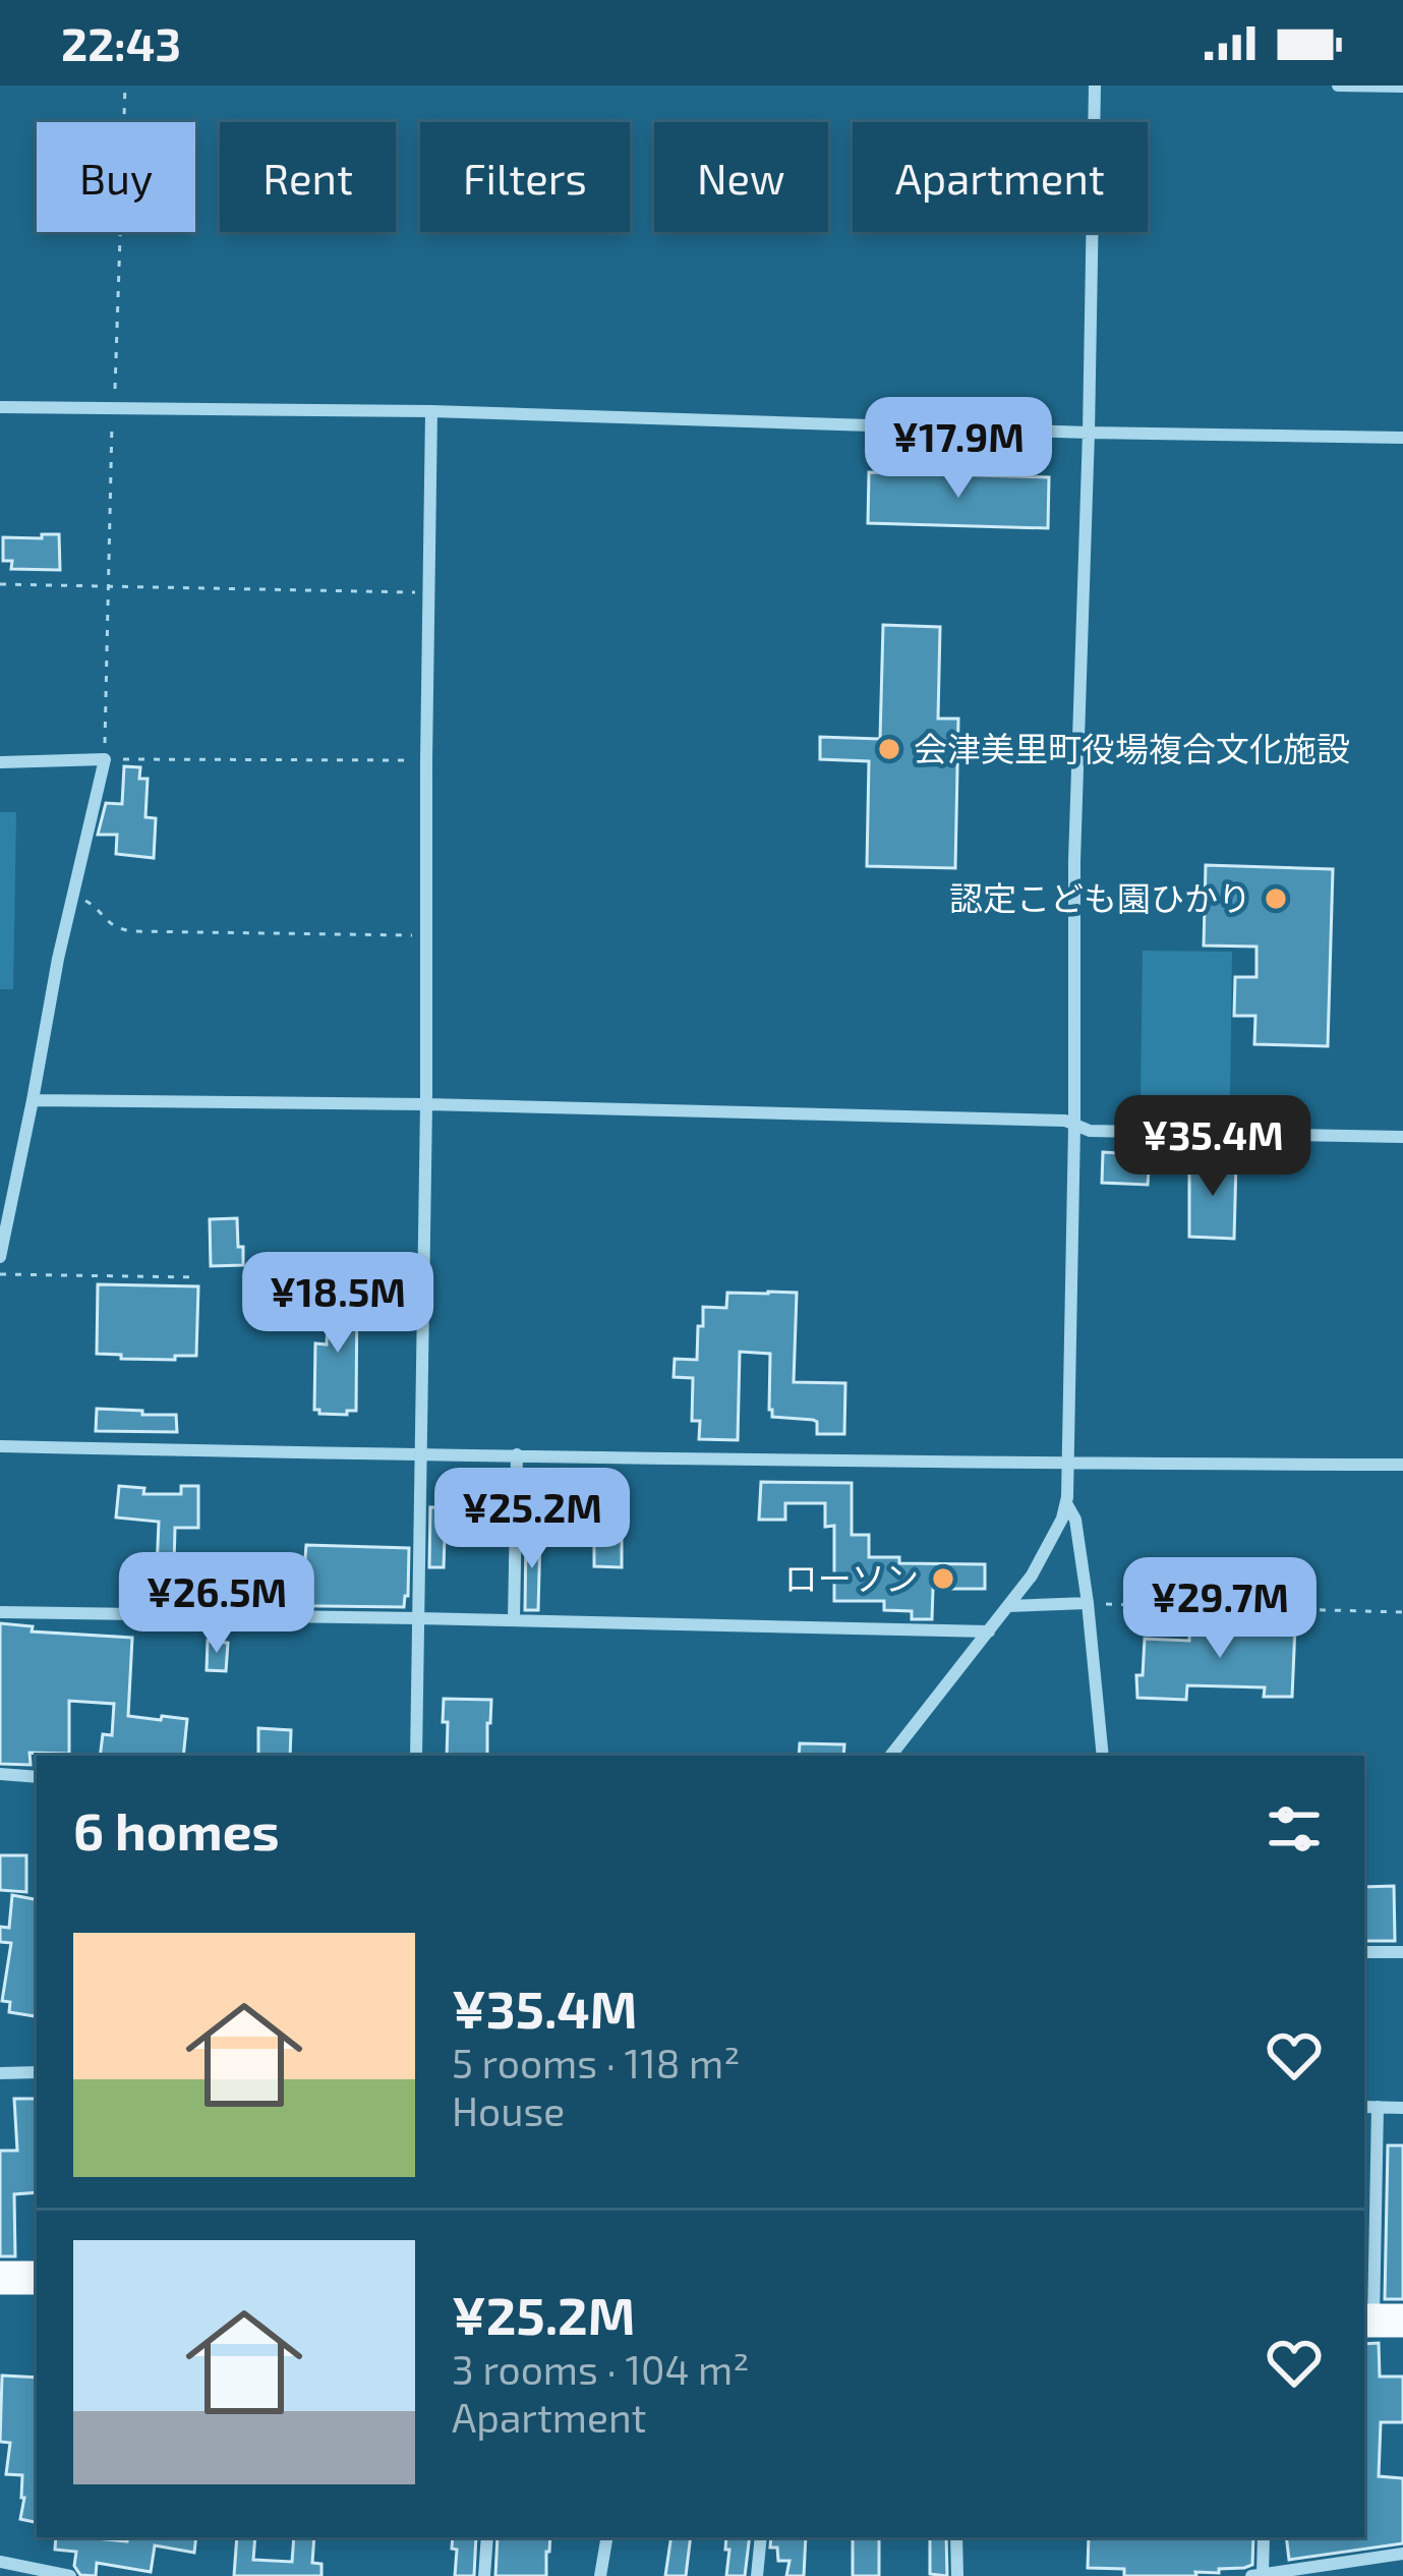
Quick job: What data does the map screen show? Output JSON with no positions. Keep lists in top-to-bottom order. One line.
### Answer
{"places":["会津美里町役場複合文化施設","認定こども園ひかり","ローソン"],"page":{"status":"22:43","chip":["Buy","Rent","Filters","New","Apartment"],"price":["¥17.9M","¥35.4M","¥18.5M","¥25.2M","¥26.5M","¥29.7M"],"heading":"6 homes","list":[{"name":"¥35.4M","note":"5 rooms · 118 m² · House"},{"name":"¥25.2M","note":"3 rooms · 104 m² · Apartment"}]}}
